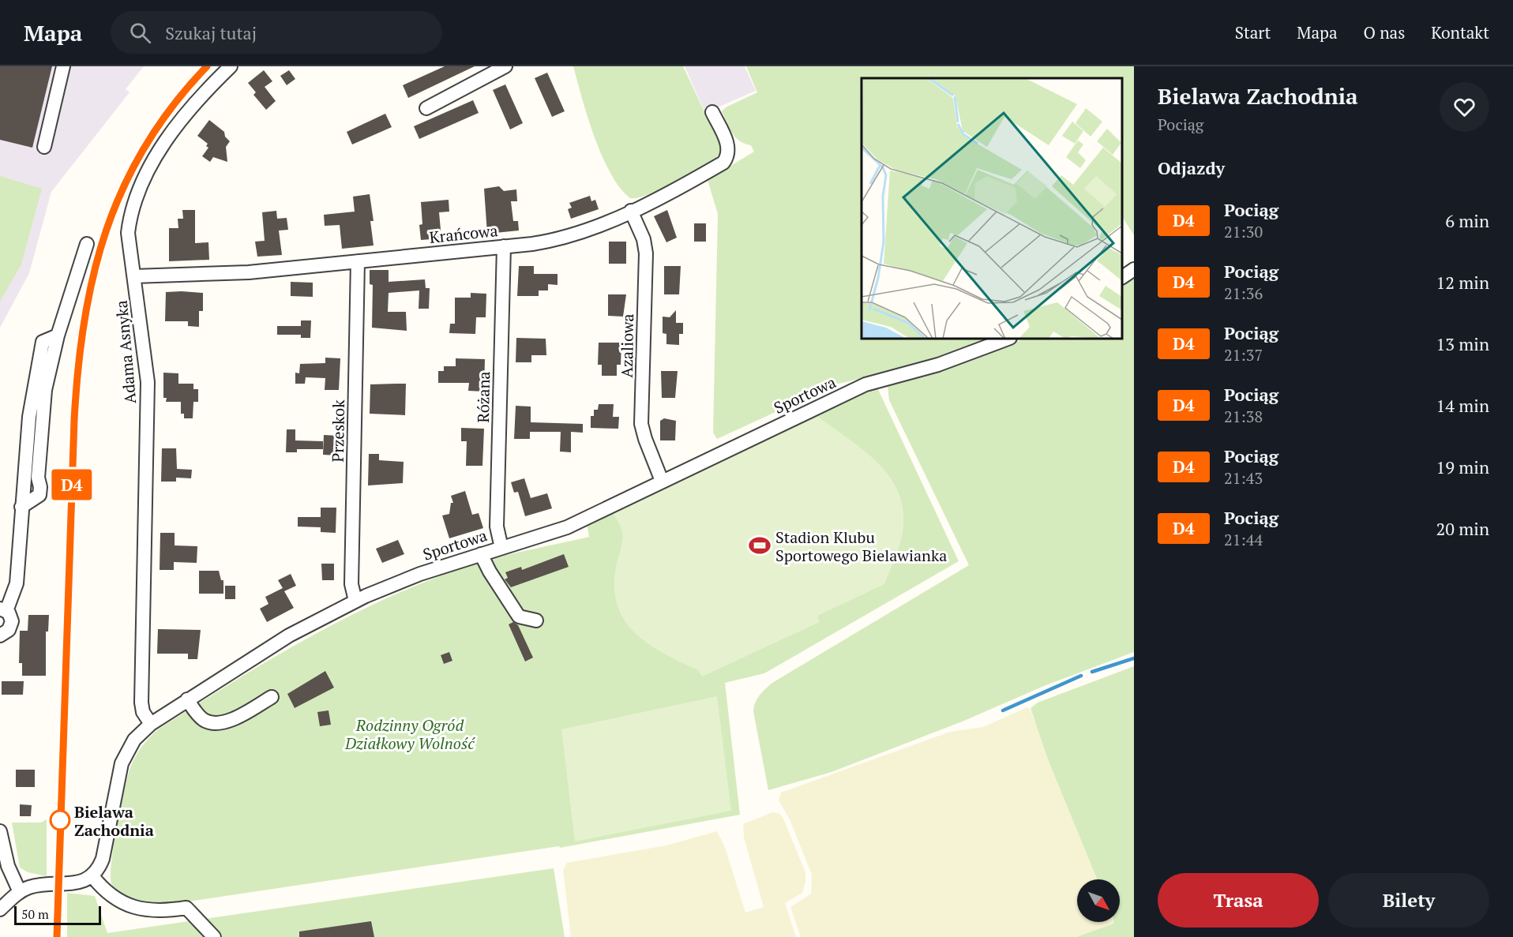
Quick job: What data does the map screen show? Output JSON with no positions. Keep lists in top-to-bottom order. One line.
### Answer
{"streets":{"street":["Krańcowa","Azaliowa","Adama Asnyka","Sportowa","Różana","Przeskok"]},"crossings":[["Krańcowa","Azaliowa"],["Krańcowa","Adama Asnyka"],["Krańcowa","Różana"],["Krańcowa","Przeskok"],["Azaliowa","Sportowa"],["Adama Asnyka","Sportowa"],["Sportowa","Różana"],["Sportowa","Przeskok"]],"parks":["Rodzinny Ogród Działkowy Wolność"],"places":{"sports":["Stadion Klubu Sportowego Bielawianka"],"other":["Bielawa Zachodnia"]},"scale_bar":"50 m","north":"bottom right","page":{"header":"Mapa","search":"Szukaj tutaj","nav":["Start","Mapa","O nas","Kontakt"],"on_map":"D4","heading":[["Bielawa Zachodnia","Pociąg"],"Odjazdy"],"list":[{"mark":"D4","name":"Pociąg","note":"21:30","value":"6 min"},{"mark":"D4","name":"Pociąg","note":"21:36","value":"12 min"},{"mark":"D4","name":"Pociąg","note":"21:37","value":"13 min"},{"mark":"D4","name":"Pociąg","note":"21:38","value":"14 min"},{"mark":"D4","name":"Pociąg","note":"21:43","value":"19 min"},{"mark":"D4","name":"Pociąg","note":"21:44","value":"20 min"}],"buttons":["Trasa","Bilety"],"scale":"50 m"}}
